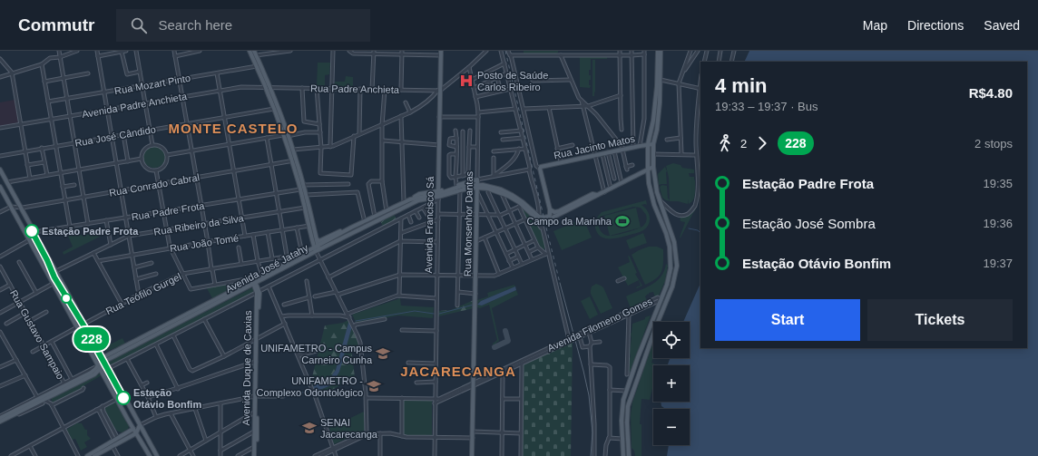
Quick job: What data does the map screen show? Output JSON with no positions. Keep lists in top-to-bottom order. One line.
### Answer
{"streets":{"main road":["Rua Jacinto Matos","Rua Monsenhor Dantas","Avenida Francisco Sá","Avenida José Jatahy","Avenida Duque de Caxias"],"street":["Rua Mozart Pinto","Rua Padre Anchieta","Avenida Padre Anchieta","Rua José Cândido","Rua Conrado Cabral","Rua Padre Frota","Rua Ribeiro da Silva","Rua João Tomé","Rua Teófilo Gurgel","Avenida Filomeno Gomes","Rua Gustavo Sampaio"]},"crossings":[["Rua Padre Anchieta","Avenida Padre Anchieta"],["Rua Padre Anchieta","Avenida Francisco Sá"],["Rua Monsenhor Dantas","Avenida José Jatahy"],["Rua Monsenhor Dantas","Avenida Filomeno Gomes"],["Avenida Francisco Sá","Avenida José Jatahy"],["Avenida Francisco Sá","Avenida Filomeno Gomes"],["Avenida José Jatahy","Rua Teófilo Gurgel"],["Avenida José Jatahy","Rua Gustavo Sampaio"],["Avenida José Jatahy","Avenida Duque de Caxias"]],"districts":["MONTE CASTELO","JACARECANGA"],"places":{"hospital":["Posto de Saúde Carlos Ribeiro"],"sports":["Campo da Marinha"],"other":["Estação Padre Frota","Estação Otávio Bonfim"],"school or university":["UNIFAMETRO - Campus Carneiro Cunha","UNIFAMETRO - Complexo Odontológico","SENAI Jacarecanga"]},"lines":["bus line 228"],"page":{"header":"Commutr","search":"Search here","nav":["Map","Directions","Saved"],"on_map":"228","heading":["4 min","19:33 – 19:37 · Bus","R$4.80"],"legs":["2","228","2 stops"],"list":[{"name":"Estação Padre Frota","value":"19:35"},{"name":"Estação José Sombra","value":"19:36"},{"name":"Estação Otávio Bonfim","value":"19:37"}],"buttons":["Start","Tickets"],"map_buttons":["+","−"]}}
